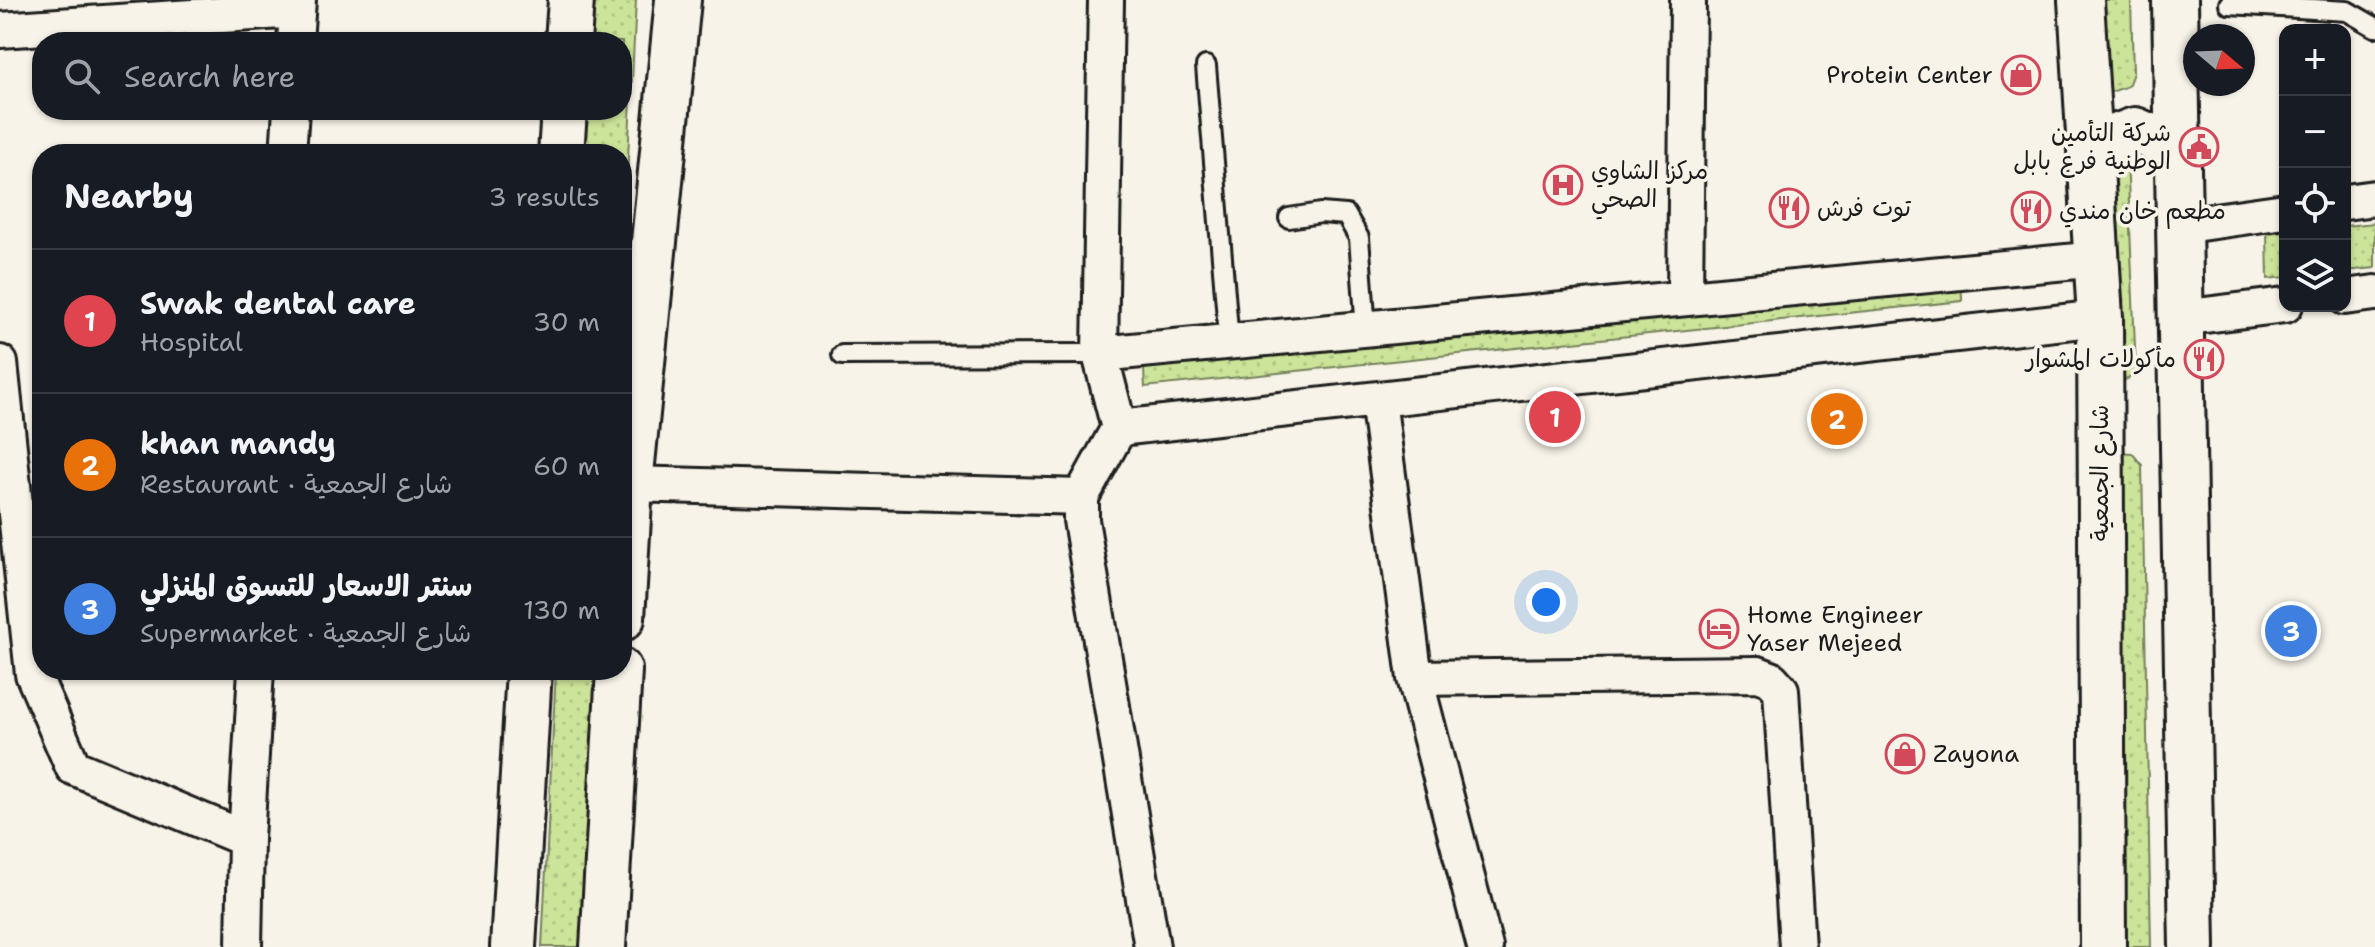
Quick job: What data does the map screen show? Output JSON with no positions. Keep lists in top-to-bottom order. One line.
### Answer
{"streets":{"main road":["شارع الجمعية"]},"places":{"shop":["Protein Center","Zayona"],"public building":["شركة التأمين الوطنية فرع بابل"],"hospital":["مركز الشاوي الصحي"],"restaurant":["توت فرش","مطعم خان مندي","مأكولات المشوار"],"hotel":["Home Engineer Yaser Mejeed"]},"north":"right","page":{"map_buttons":["+","−"],"search":"Search here","heading":["Nearby","3 results"],"list":[{"mark":"1","name":"Swak dental care","note":"Hospital","value":"30 m"},{"mark":"2","name":"khan mandy","note":"Restaurant · شارع الجمعية","value":"60 m"},{"mark":"3","name":"سنتر الاسعار للتسوق المنزلي","note":"Supermarket · شارع الجمعية","value":"130 m"}],"pins":["1","2","3"]}}
